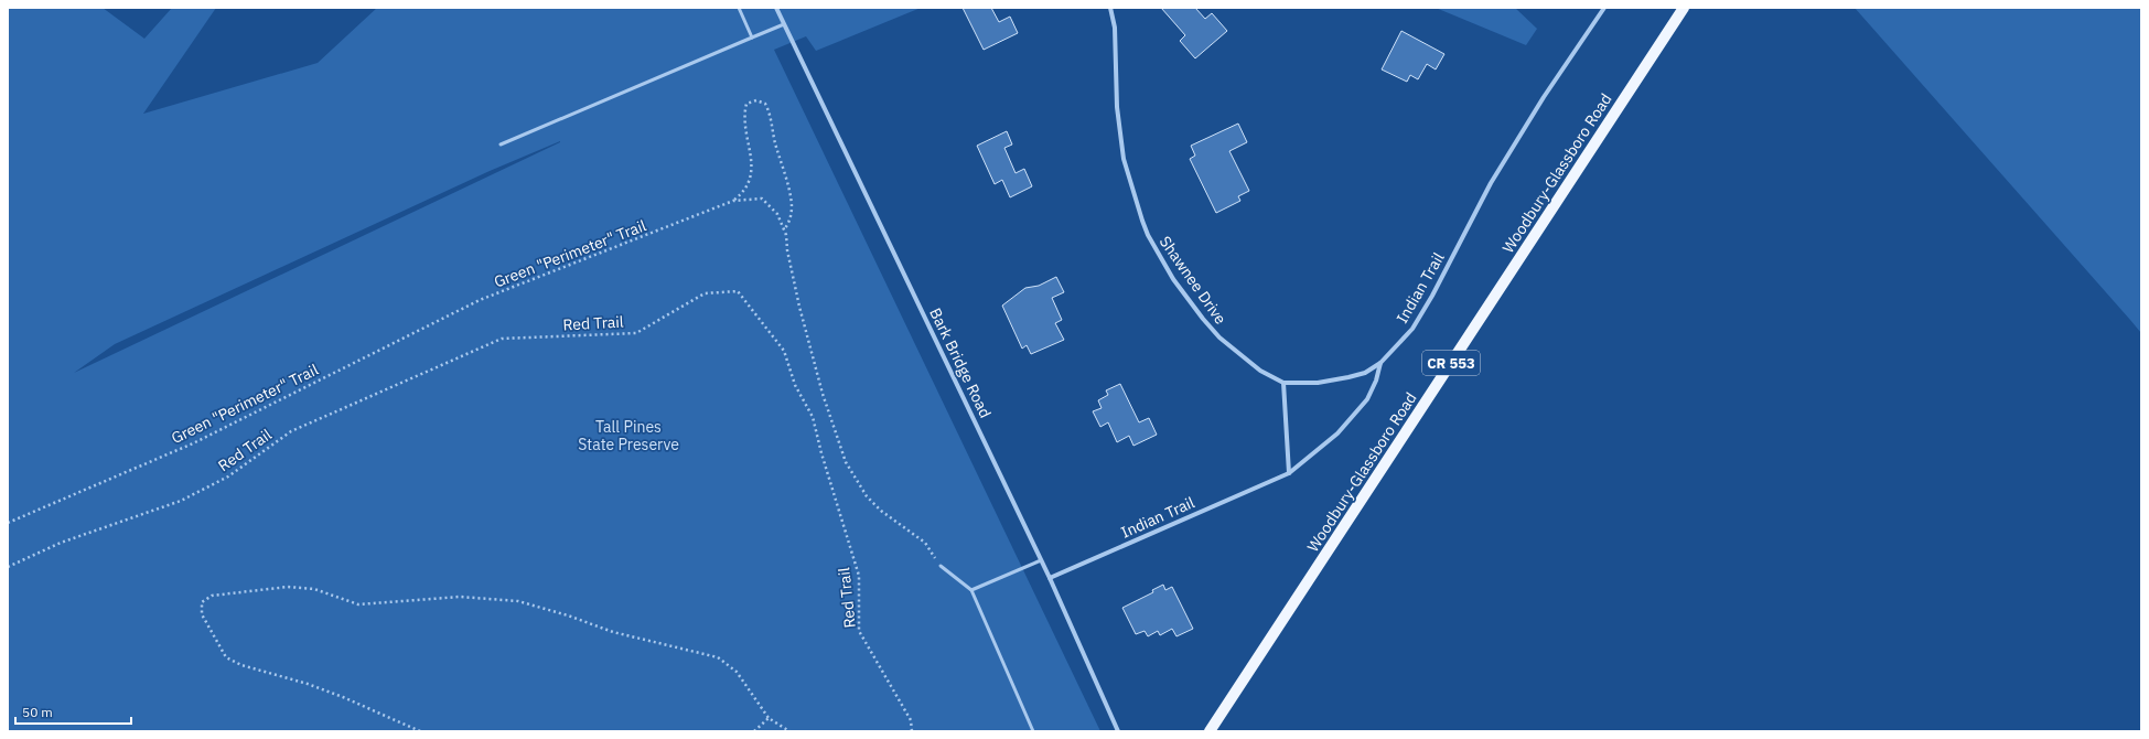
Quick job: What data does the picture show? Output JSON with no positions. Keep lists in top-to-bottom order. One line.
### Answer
{"streets":{"main road":["Woodbury-Glassboro Road","CR 553"],"street":["Shawnee Drive","Indian Trail","Bark Bridge Road"],"path":["Green \"Perimeter\" Trail","Red Trail"]},"crossings":[["Shawnee Drive","Indian Trail"],["Indian Trail","Bark Bridge Road"]],"parks":["Tall Pines State Preserve"],"scale_bar":"50 m"}
